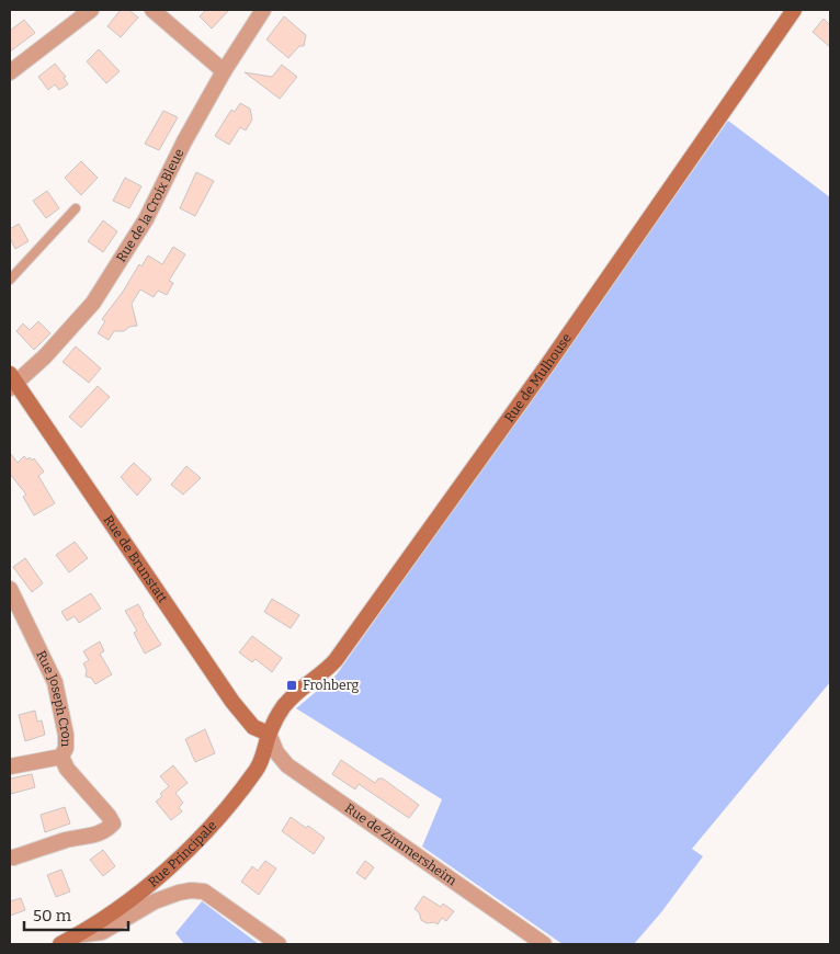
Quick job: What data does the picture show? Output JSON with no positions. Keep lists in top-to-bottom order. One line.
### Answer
{"streets":{"main road":["Rue de Mulhouse","Rue de Brunstatt","Rue Principale"],"street":["Rue de la Croix Bleue","Rue Joseph Cron","Rue de Zimmersheim"]},"crossings":[["Rue de la Croix Bleue","Rue de Brunstatt"],["Rue de Mulhouse","Rue de Brunstatt"],["Rue de Mulhouse","Rue de Zimmersheim"],["Rue de Mulhouse","Rue Principale"],["Rue de Brunstatt","Rue de Zimmersheim"],["Rue de Brunstatt","Rue Principale"],["Rue de Zimmersheim","Rue Principale"]],"places":{"transit":["Frohberg"]},"scale_bar":"50 m"}
